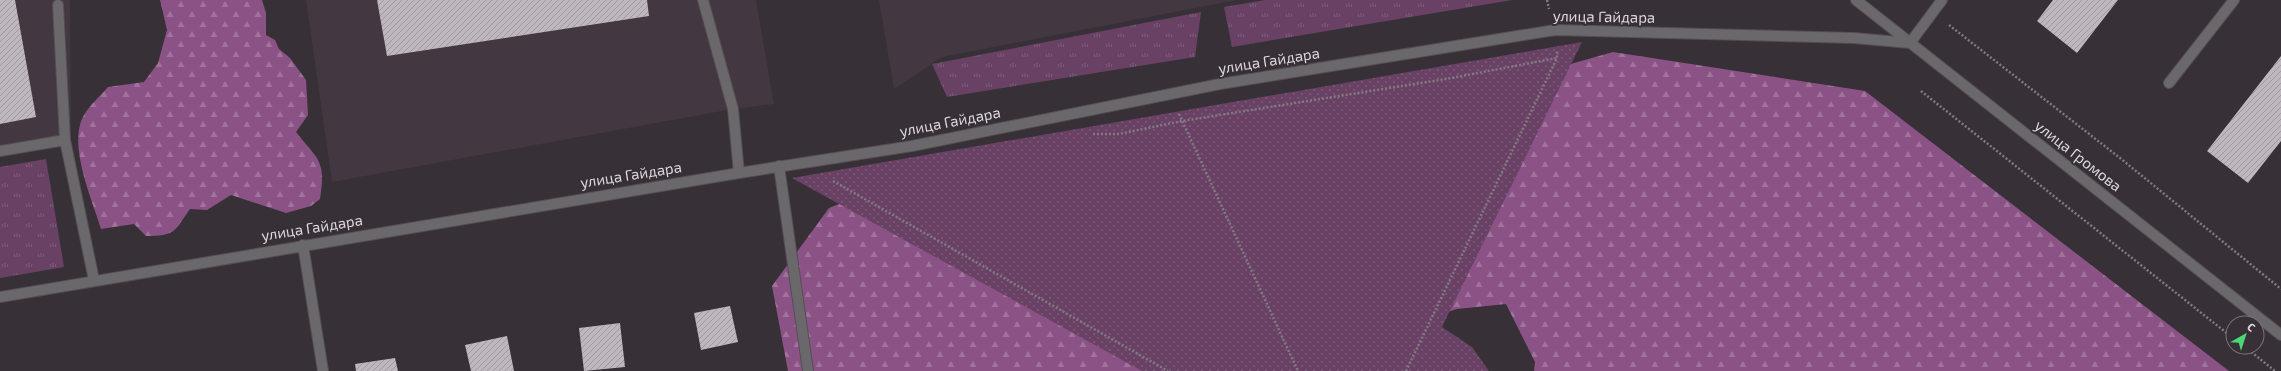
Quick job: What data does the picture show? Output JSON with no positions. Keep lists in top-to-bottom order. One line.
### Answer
{"streets":{"street":["улица Гайдара","улица Громова"]},"crossings":[["улица Гайдара","улица Громова"]],"north":"top right"}
